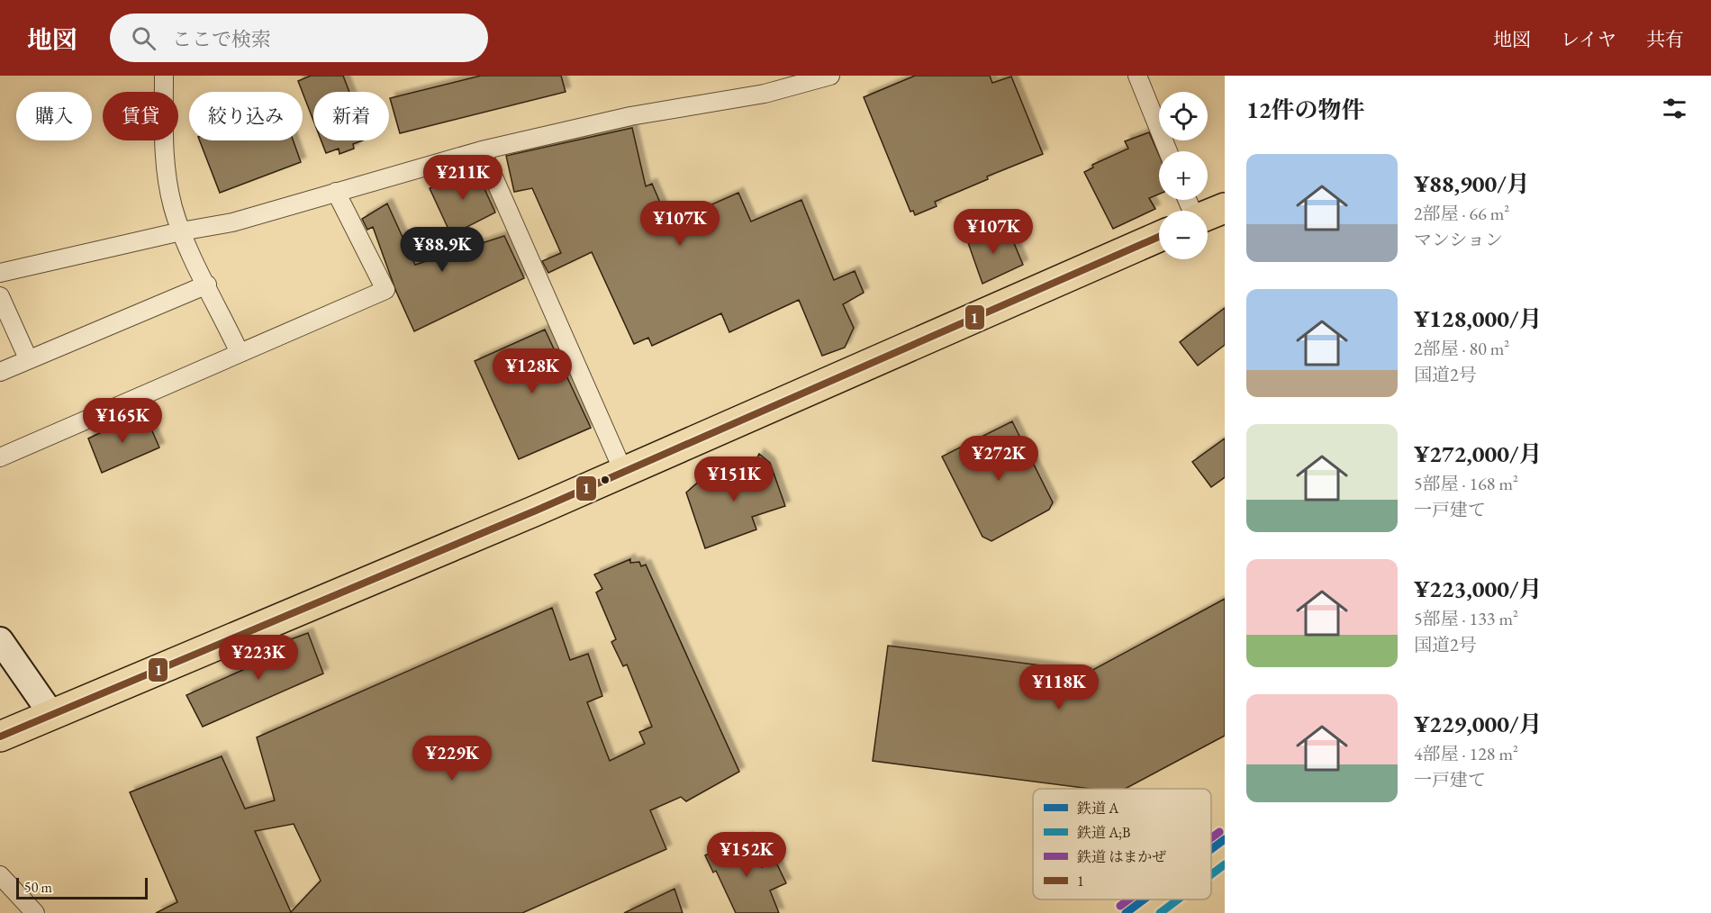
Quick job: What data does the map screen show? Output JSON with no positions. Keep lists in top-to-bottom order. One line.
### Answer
{"lines":["transit line 1","rail line はまかぜ","rail line A","rail line A;B"],"legend":["鉄道 A","鉄道 A;B","鉄道 はまかぜ","1"],"scale_bar":"50 m","page":{"header":"地図","search":"ここで検索","nav":["地図","レイヤ","共有"],"heading":"12件の物件","map_buttons":["+","−"],"chip":["購入","賃貸","絞り込み","新着"],"list":[{"name":"¥88,900/月","note":"2部屋 · 66 m² · マンション"},{"name":"¥128,000/月","note":"2部屋 · 80 m² · 国道2号"},{"name":"¥272,000/月","note":"5部屋 · 168 m² · 一戸建て"},{"name":"¥223,000/月","note":"5部屋 · 133 m² · 国道2号"},{"name":"¥229,000/月","note":"4部屋 · 128 m² · 一戸建て"}],"price":["¥211K","¥107K","¥107K","¥88.9K","¥128K","¥165K","¥272K","¥151K","¥223K","¥118K","¥229K","¥152K"],"scale":"50 m"}}
